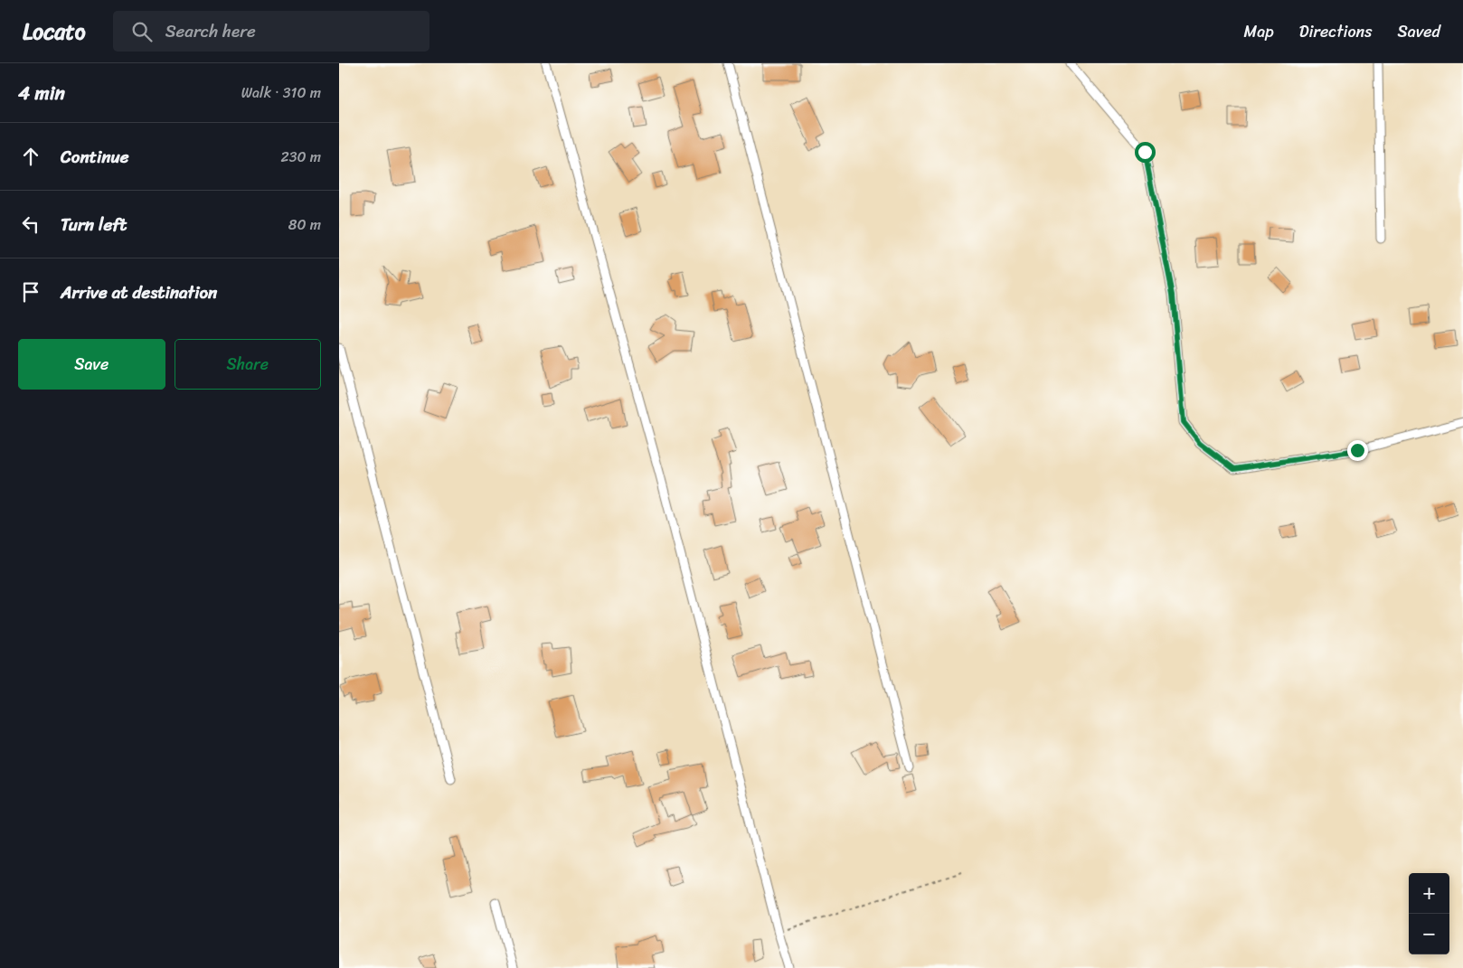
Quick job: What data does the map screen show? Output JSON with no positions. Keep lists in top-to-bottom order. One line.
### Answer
{"page":{"header":"Locato","search":"Search here","nav":["Map","Directions","Saved"],"heading":["4 min","Walk · 310 m"],"list":[["Continue","230 m"],["Turn left","80 m"],"Arrive at destination"],"buttons":["Save","Share"],"map_buttons":["+","−"]}}
